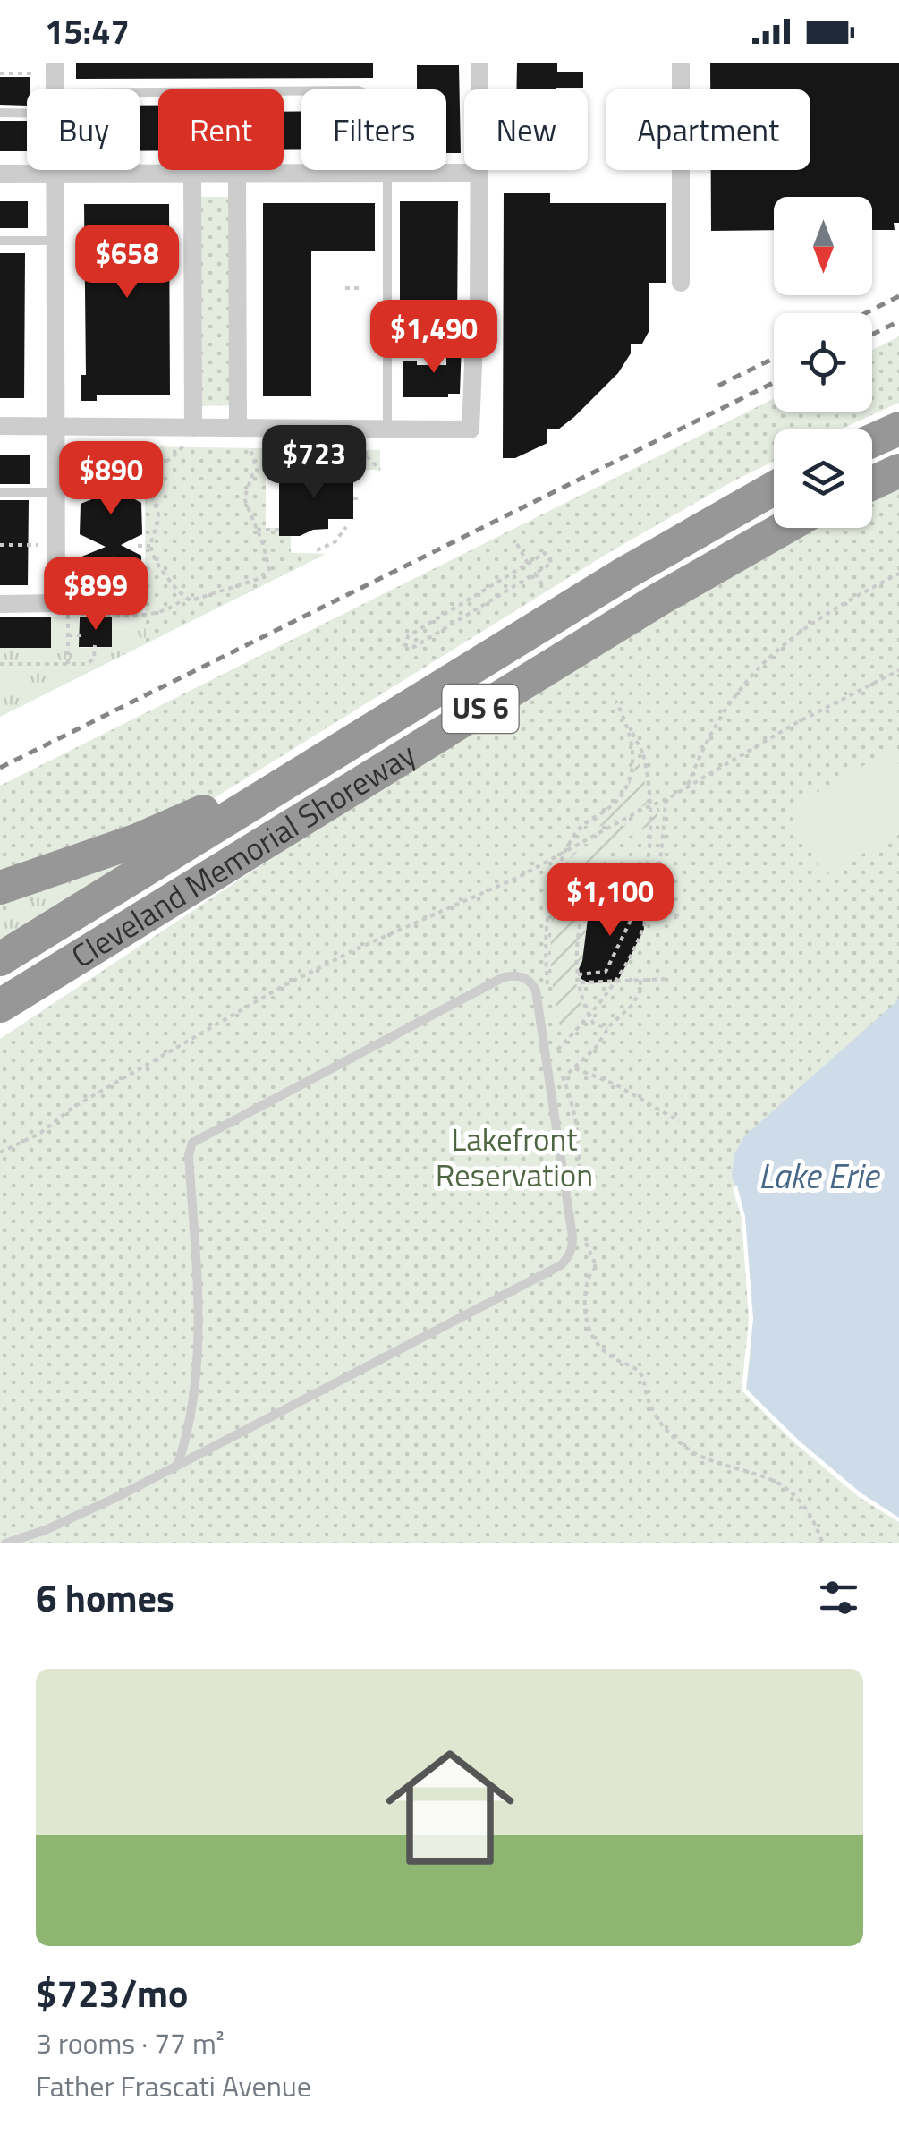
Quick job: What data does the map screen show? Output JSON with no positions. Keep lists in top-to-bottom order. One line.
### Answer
{"streets":{"highway":["US 6","Cleveland Memorial Shoreway"]},"water":["Lake Erie"],"parks":["Lakefront Reservation"],"north":"bottom","page":{"status":"15:47","chip":["Buy","Rent","Filters","New","Apartment"],"price":["$658","$1,490","$723","$890","$899","$1,100"],"heading":"6 homes","list":[{"name":"$723/mo","note":"3 rooms · 77 m² · Father Frascati Avenue"}]}}
